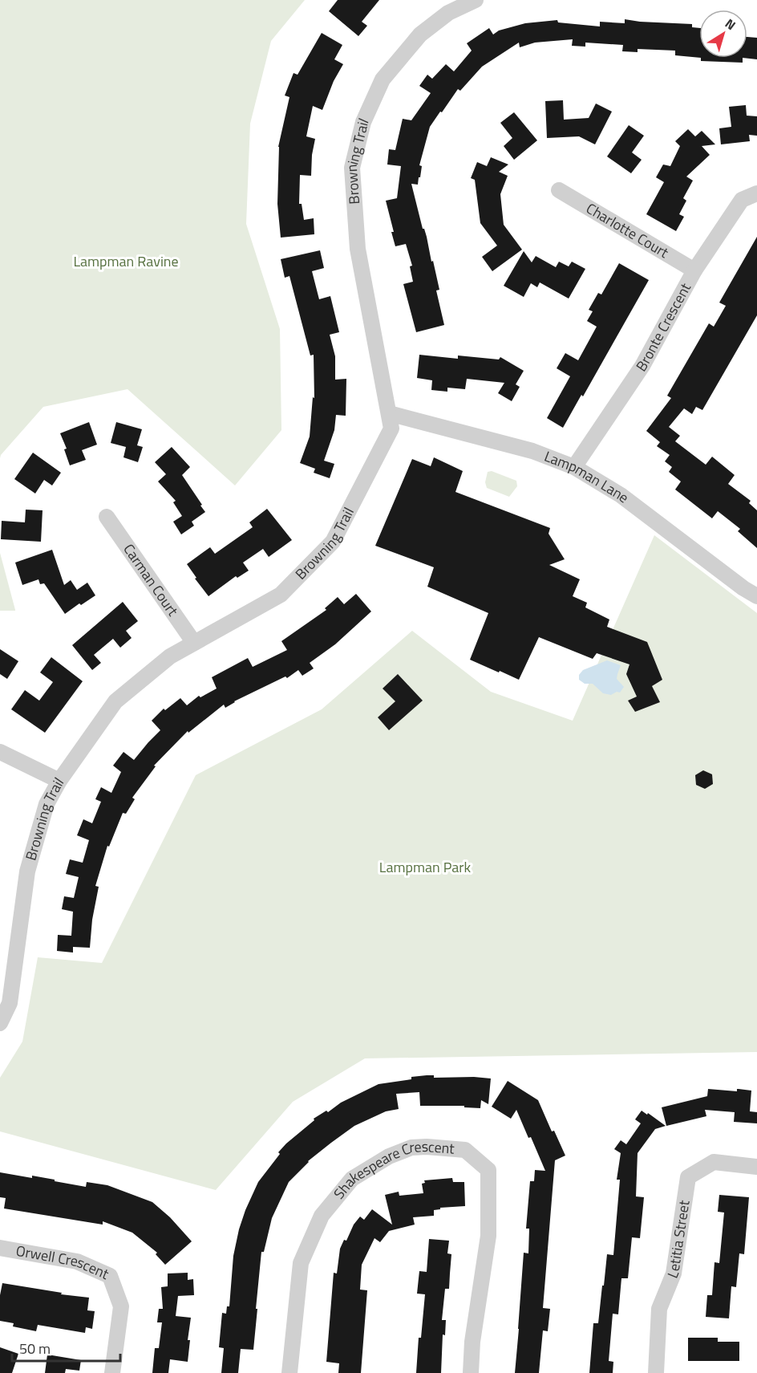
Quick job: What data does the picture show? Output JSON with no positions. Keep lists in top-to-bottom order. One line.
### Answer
{"streets":{"street":["Browning Trail","Charlotte Court","Bronte Crescent","Lampman Lane","Carman Court","Shakespeare Crescent","Letitia Street","Orwell Crescent"]},"crossings":[["Browning Trail","Lampman Lane"],["Browning Trail","Carman Court"],["Charlotte Court","Bronte Crescent"],["Bronte Crescent","Lampman Lane"]],"parks":["Lampman Ravine","Lampman Park"],"scale_bar":"50 m","north":"top right"}
